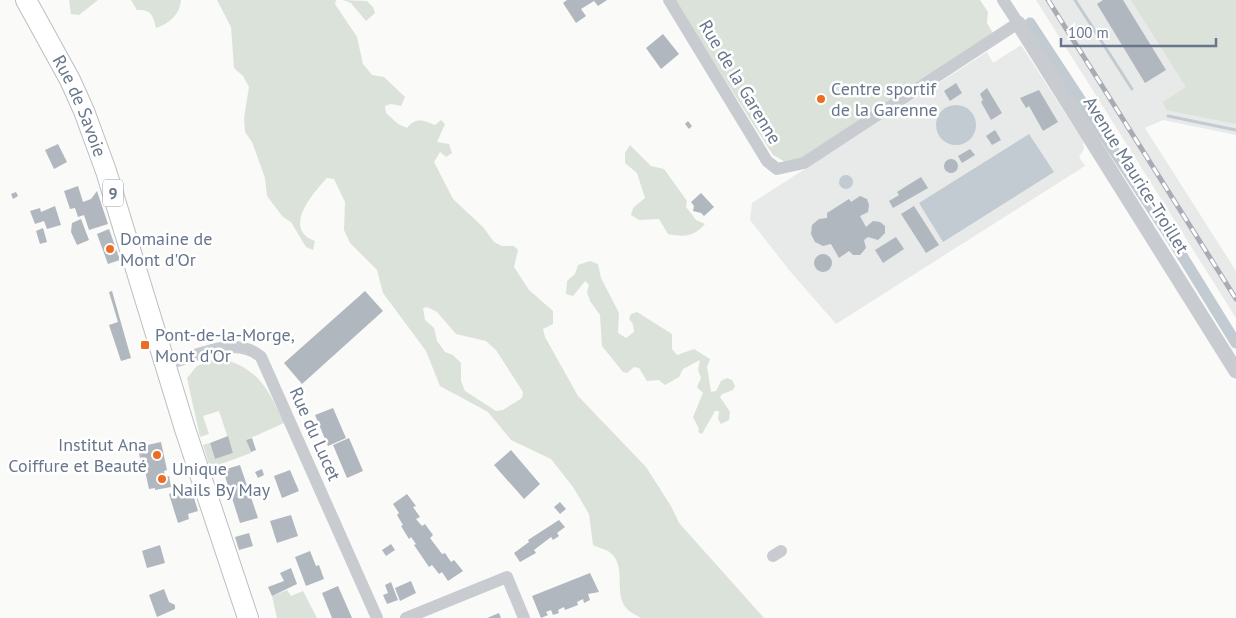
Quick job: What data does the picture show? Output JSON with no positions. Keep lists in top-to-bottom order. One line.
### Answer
{"streets":{"main road":["Rue de Savoie","9"],"street":["Rue de la Garenne","Avenue Maurice-Troillet","Rue du Lucet"]},"crossings":[["Rue de la Garenne","Avenue Maurice-Troillet"],["Rue de Savoie","Rue du Lucet"]],"places":{"other":["Centre sportif de la Garenne","Domaine de Mont d'Or","Institut Ana Coiffure et Beauté","Unique Nails By May"],"transit":["Pont-de-la-Morge, Mont d'Or"]},"scale_bar":"100 m"}
